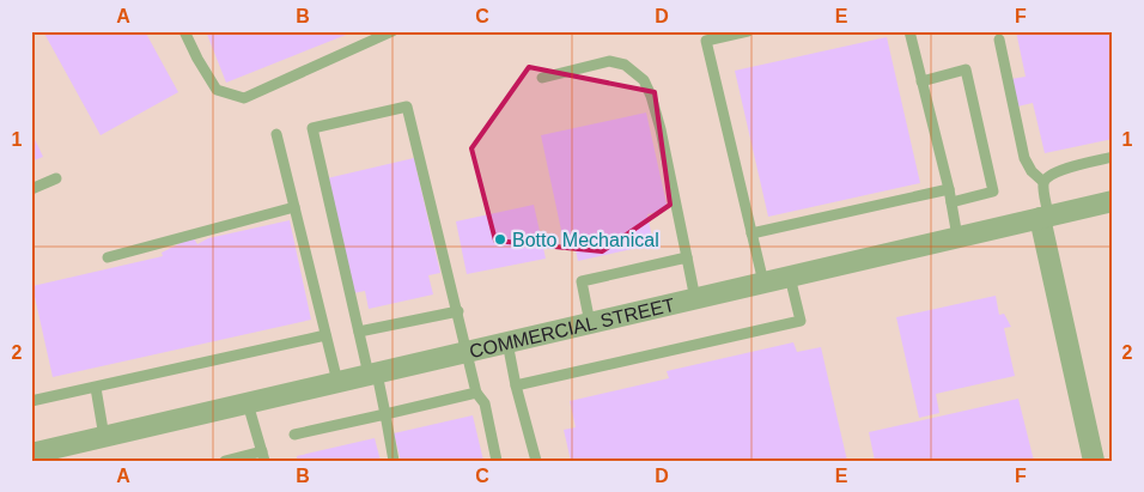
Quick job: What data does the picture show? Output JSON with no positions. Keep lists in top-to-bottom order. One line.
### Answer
{"streets":{"street":["COMMERCIAL STREET"]},"places":["Botto Mechanical"],"grid":{"columns":["A","B","C","D","E","F"],"rows":["1","2"]}}
